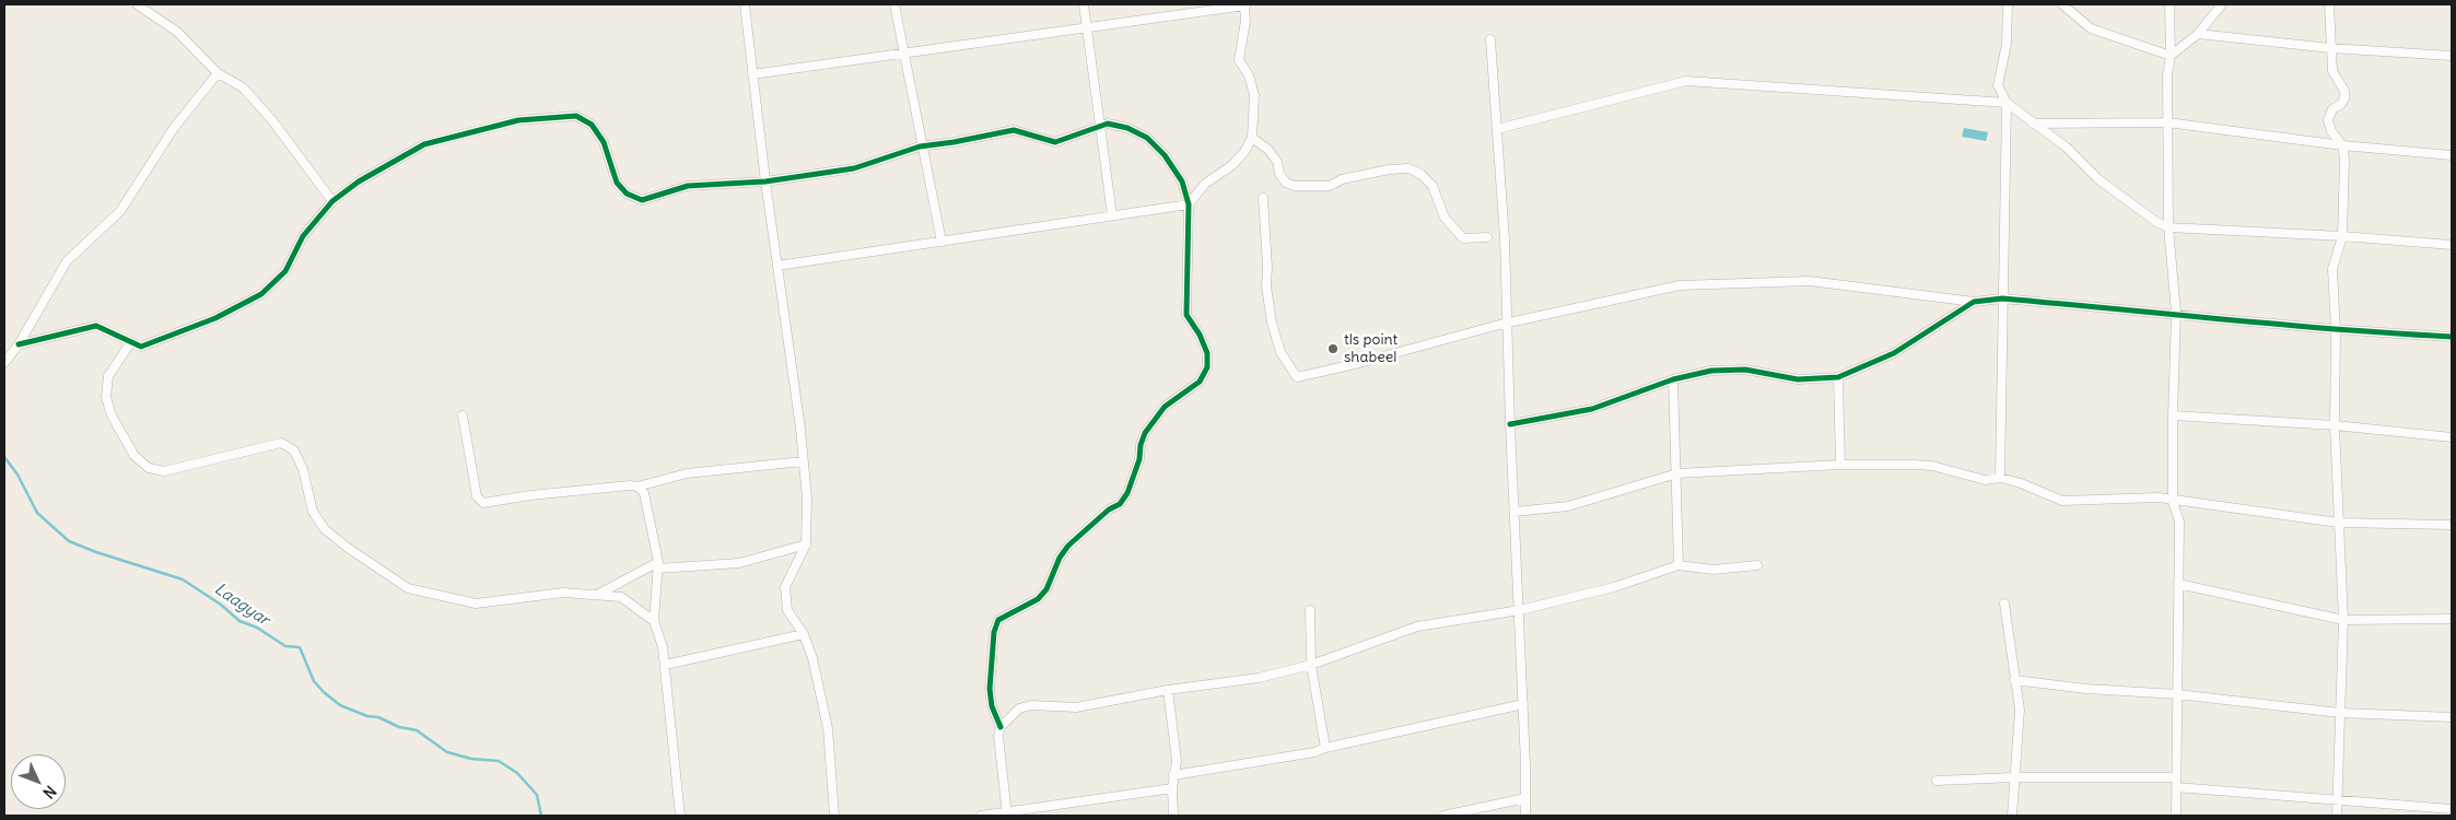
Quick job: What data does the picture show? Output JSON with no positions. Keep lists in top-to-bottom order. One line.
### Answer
{"water":["Laagyar"],"places":["tls point shabeel"],"north":"bottom right"}
